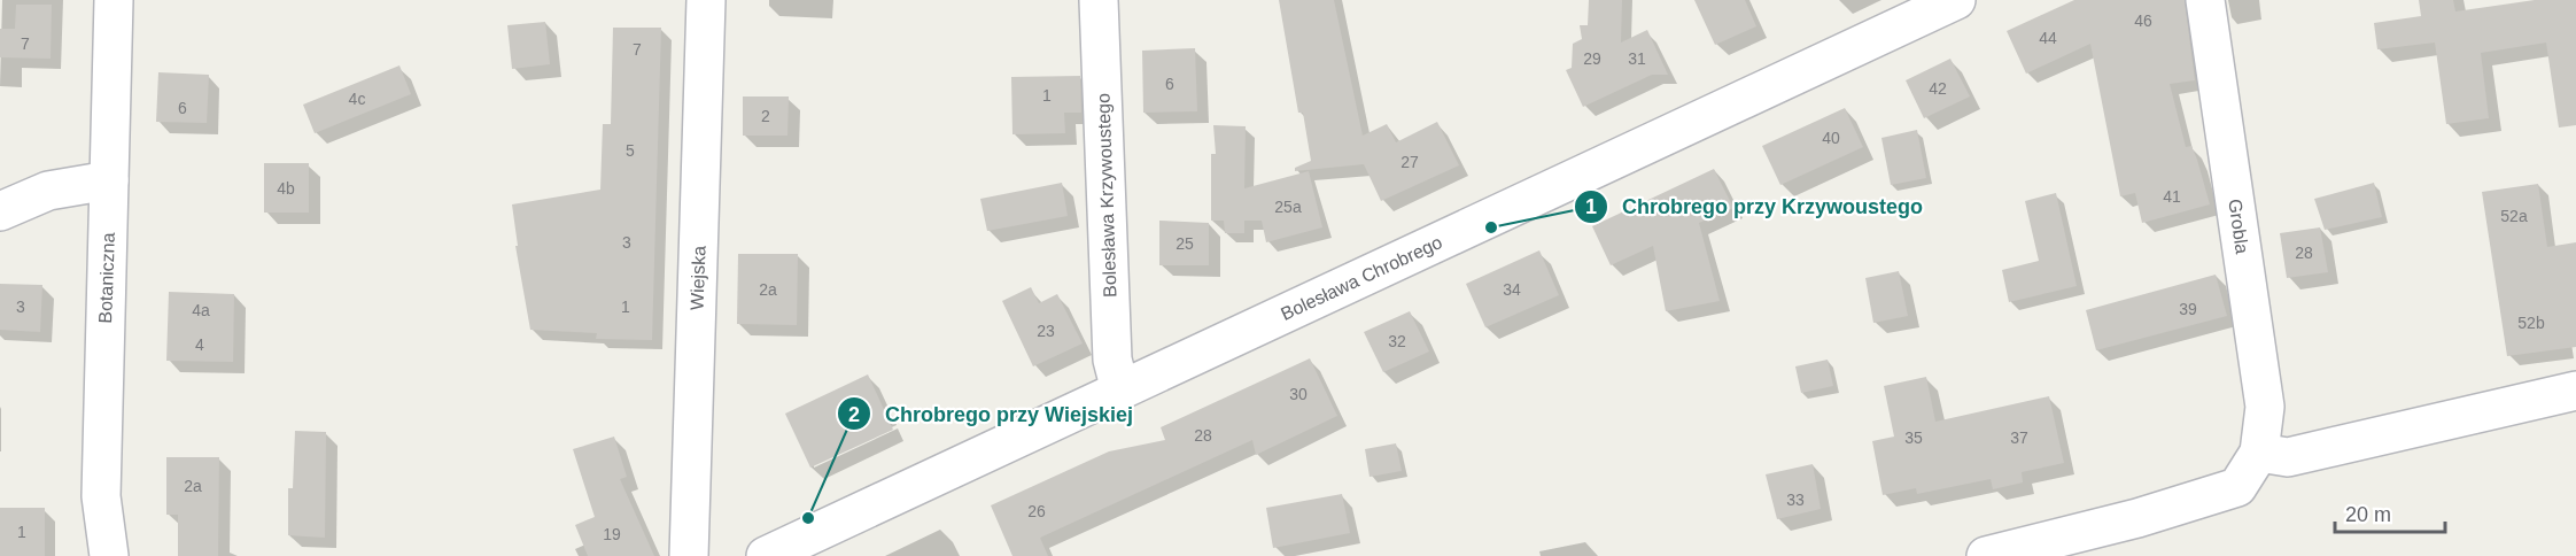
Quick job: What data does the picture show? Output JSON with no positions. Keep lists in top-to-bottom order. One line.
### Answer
{"streets":{"street":["Bolesława Krzywoustego","Grobla","Botaniczna","Wiejska","Bolesława Chrobrego"]},"crossings":[["Bolesława Krzywoustego","Bolesława Chrobrego"]],"places":["Chrobrego przy Krzywoustego","Chrobrego przy Wiejskiej"],"house_numbers":["46","44","7","7","29","31","6","42","1","4c","6","2","40","5","27","4b","41","25a","52a","3","25","28","2a","34","3","1","39","4a","52b","23","32","4","30","28","35","37","2a","33","26","1","19"],"scale_bar":"20 m"}
